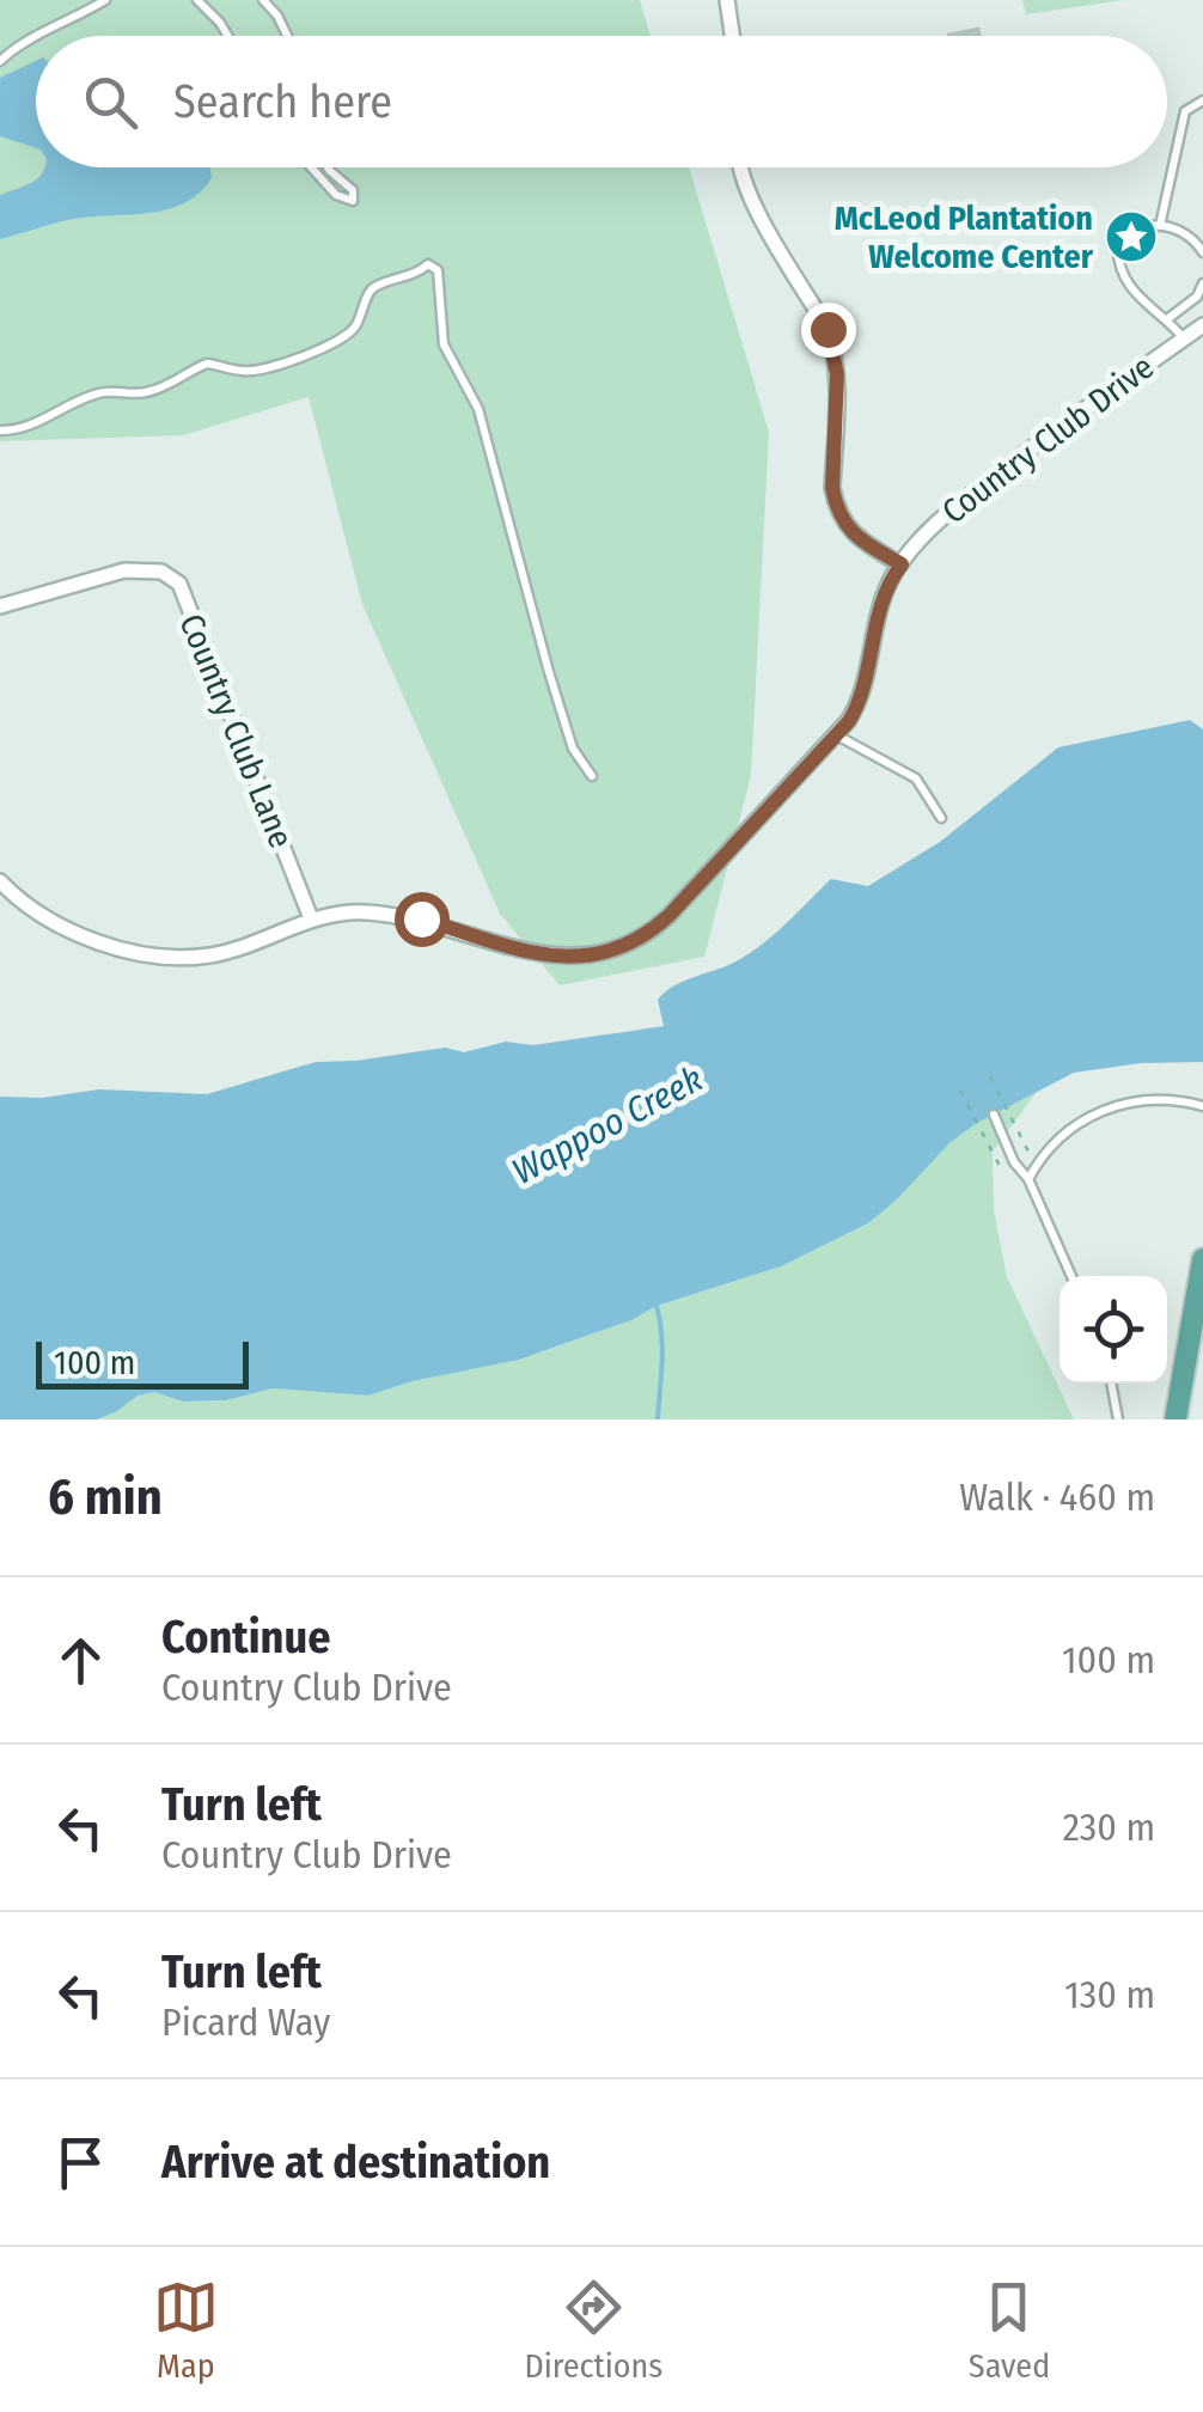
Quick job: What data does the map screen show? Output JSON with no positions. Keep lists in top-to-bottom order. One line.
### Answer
{"streets":{"street":["Country Club Drive","Country Club Lane"]},"crossings":[["Country Club Drive","Country Club Lane"]],"water":["Wappoo Creek"],"places":{"place":["McLeod Plantation Welcome Center"]},"scale_bar":"100 m","page":{"search":"Search here","scale":"100 m","heading":["6 min","Walk · 460 m"],"list":[["Continue","Country Club Drive","100 m"],["Turn left","Country Club Drive","230 m"],["Turn left","Picard Way","130 m"],"Arrive at destination"],"nav":["Map","Directions","Saved"]}}
